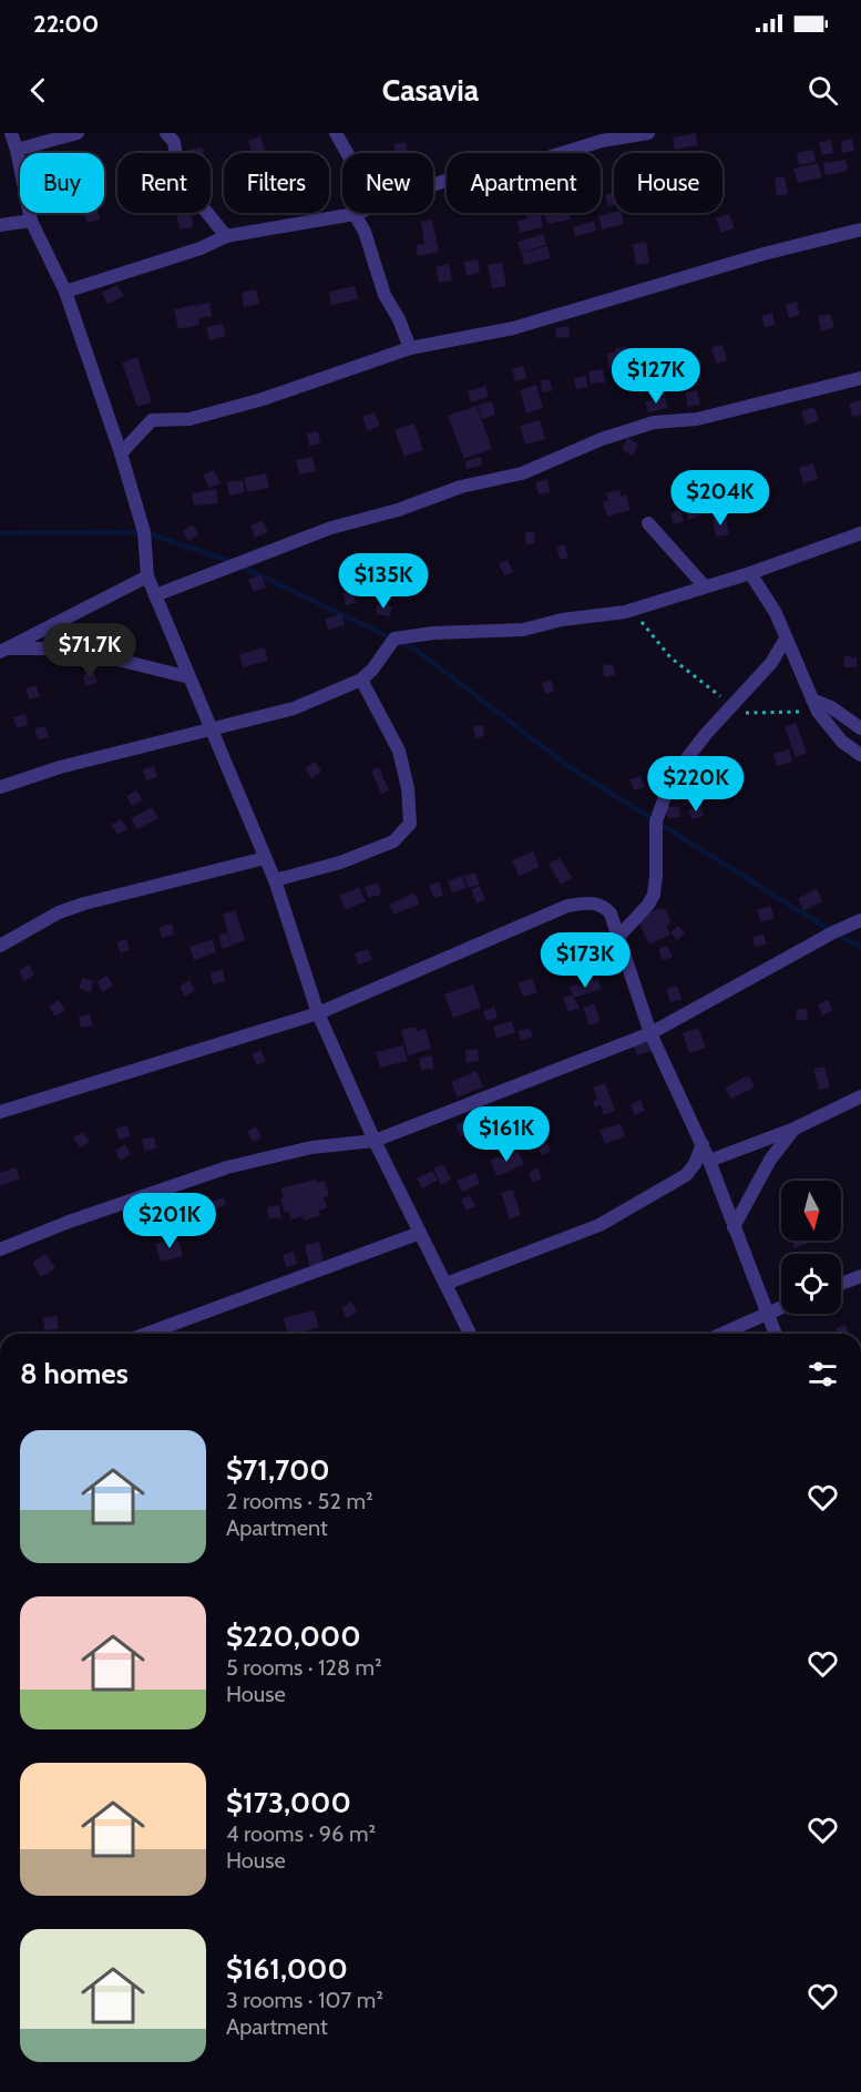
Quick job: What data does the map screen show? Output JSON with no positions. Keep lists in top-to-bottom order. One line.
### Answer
{"north":"bottom","page":{"status":"22:00","header":"Casavia","chip":["Buy","Rent","Filters","New","Apartment","House"],"price":["$127K","$204K","$135K","$71.7K","$220K","$173K","$161K","$201K"],"heading":"8 homes","list":[{"name":"$71,700","note":"2 rooms · 52 m² · Apartment"},{"name":"$220,000","note":"5 rooms · 128 m² · House"},{"name":"$173,000","note":"4 rooms · 96 m² · House"},{"name":"$161,000","note":"3 rooms · 107 m² · Apartment"}]}}
